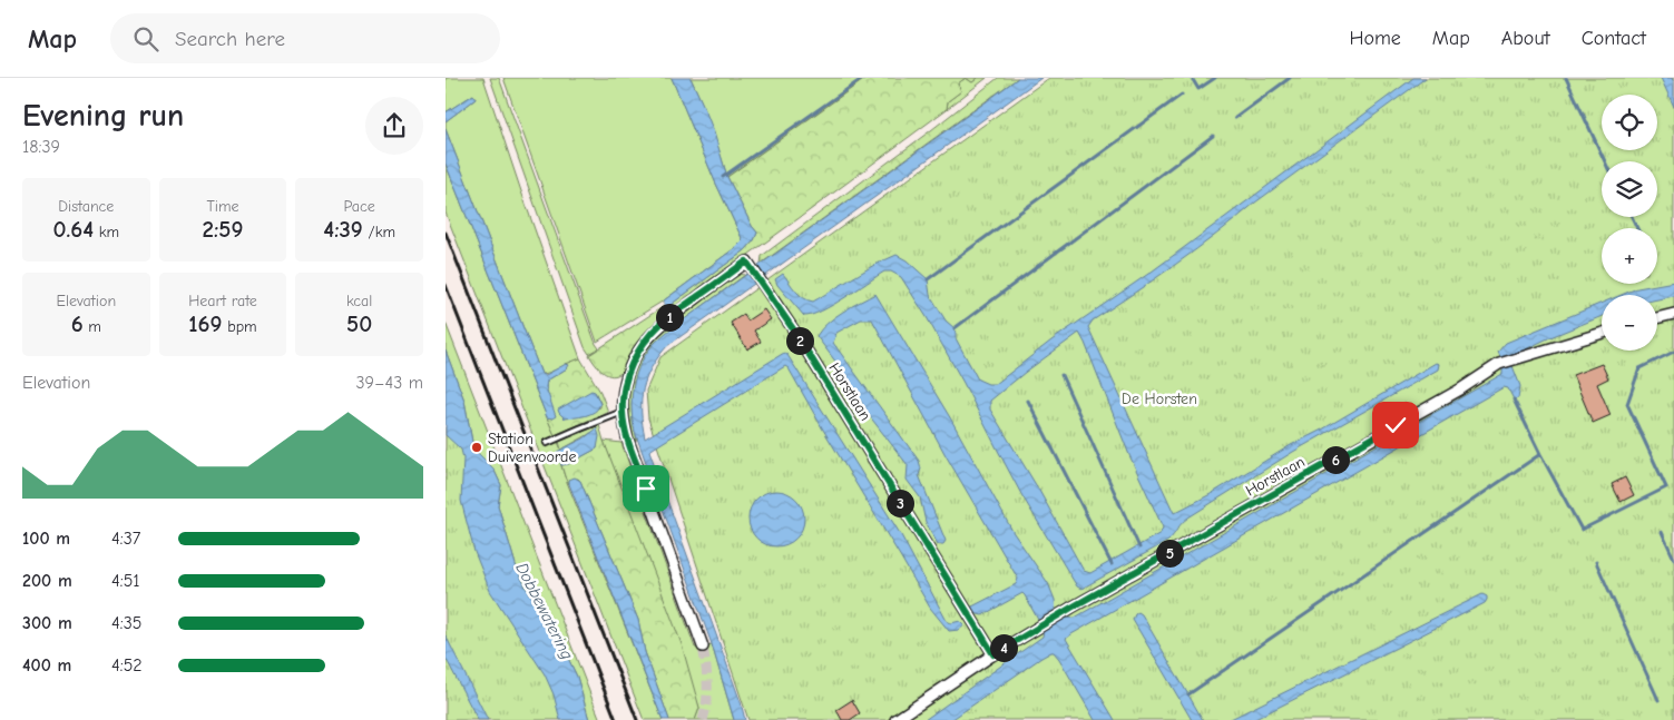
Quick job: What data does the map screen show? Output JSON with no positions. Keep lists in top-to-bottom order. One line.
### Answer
{"streets":{"street":["Horstlaan"]},"water":["Dobbewatering"],"parks":["De Horsten"],"places":["Station Duivenvoorde"],"page":{"header":"Map","search":"Search here","nav":["Home","Map","About","Contact"],"heading":["Evening run","18:39"],"map_buttons":["+","−"],"stats":[["Distance","0.64 km"],["Time","2:59"],["Pace","4:39 /km"],["Elevation","6 m"],["Heart rate","169 bpm"],["kcal","50"]],"pins":["1","2","6","3","5","4"],"chart":["Elevation","39–43 m"],"list":[{"name":"100 m","note":"4:37"},{"name":"200 m","note":"4:51"},{"name":"300 m","note":"4:35"},{"name":"400 m","note":"4:52"}]}}
